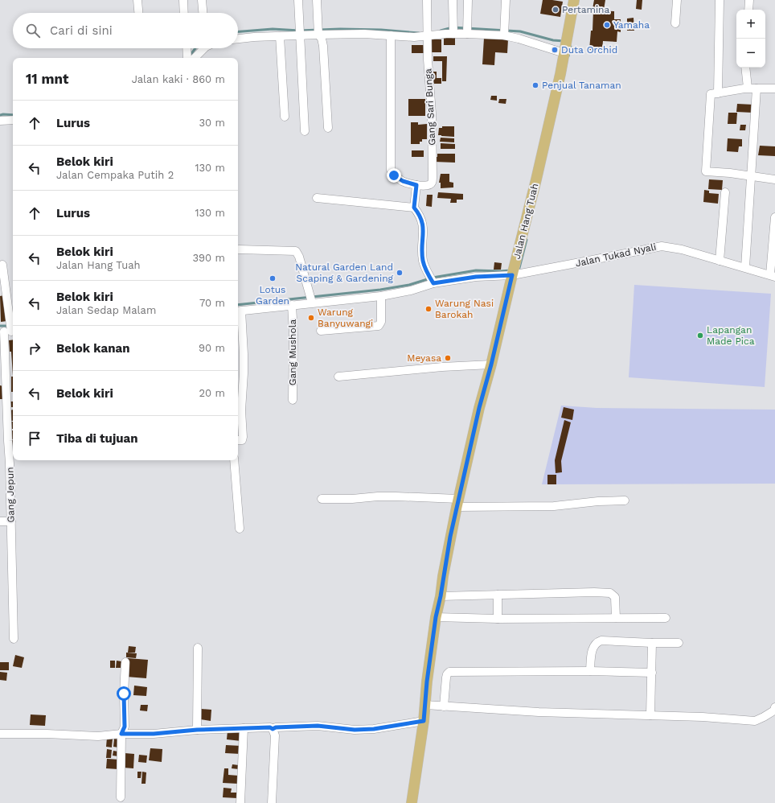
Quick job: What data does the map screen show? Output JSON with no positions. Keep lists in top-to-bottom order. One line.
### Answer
{"streets":{"main road":["Jalan Hang Tuah"],"street":["Gang Sari Bunga","Jalan Tukad Nyali","Gang Mushola","Gang Jepun"]},"crossings":[["Jalan Hang Tuah","Jalan Tukad Nyali"],["Jalan Tukad Nyali","Gang Mushola"]],"places":["Pertamina","Yamaha","Duta Orchid","Penjual Tanaman","Natural Garden Land Scaping & Gardening","Lotus Garden","Warung Nasi Barokah","Warung Banyuwangi","Lapangan Made Pica","Meyasa"],"page":{"map_buttons":["+","−"],"search":"Cari di sini","heading":["11 mnt","Jalan kaki · 860 m"],"list":[["Lurus","30 m"],["Belok kiri","Jalan Cempaka Putih 2","130 m"],["Lurus","130 m"],["Belok kiri","Jalan Hang Tuah","390 m"],["Belok kiri","Jalan Sedap Malam","70 m"],["Belok kanan","90 m"],["Belok kiri","20 m"],"Tiba di tujuan"]}}
